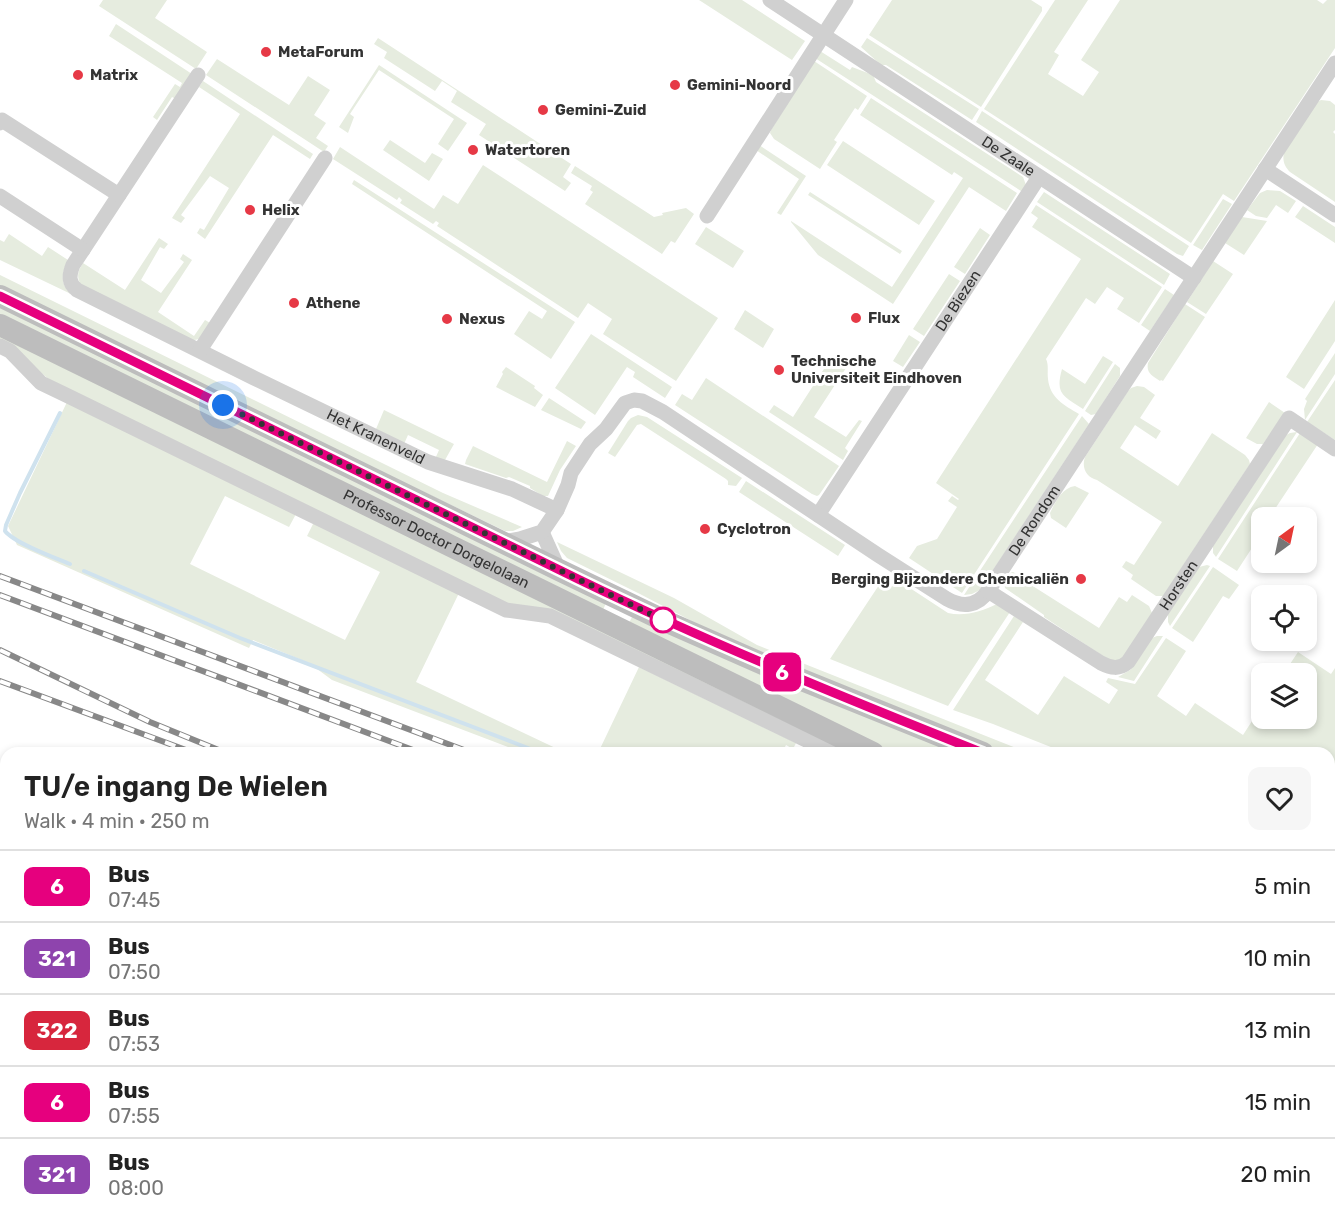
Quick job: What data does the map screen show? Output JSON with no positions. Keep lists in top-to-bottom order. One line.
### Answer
{"streets":{"main road":["Professor Doctor Dorgelolaan"],"street":["De Zaale","De Biezen","Het Kranenveld","De Rondom","Horsten"]},"crossings":[["De Zaale","De Biezen"],["De Zaale","De Rondom"],["De Biezen","De Rondom"],["Het Kranenveld","De Rondom"],["De Rondom","Horsten"]],"places":["MetaForum","Matrix","Gemini-Noord","Gemini-Zuid","Watertoren","Helix","Athene","Flux","Nexus","Technische Universiteit Eindhoven","Cyclotron","Berging Bijzondere Chemicaliën"],"lines":["bus line 6"],"north":"top right","page":{"on_map":"6","heading":["TU/e ingang De Wielen","Walk · 4 min · 250 m"],"list":[{"mark":"6","name":"Bus","note":"07:45","value":"5 min"},{"mark":"321","name":"Bus","note":"07:50","value":"10 min"},{"mark":"322","name":"Bus","note":"07:53","value":"13 min"},{"mark":"6","name":"Bus","note":"07:55","value":"15 min"},{"mark":"321","name":"Bus","note":"08:00","value":"20 min"}]}}
